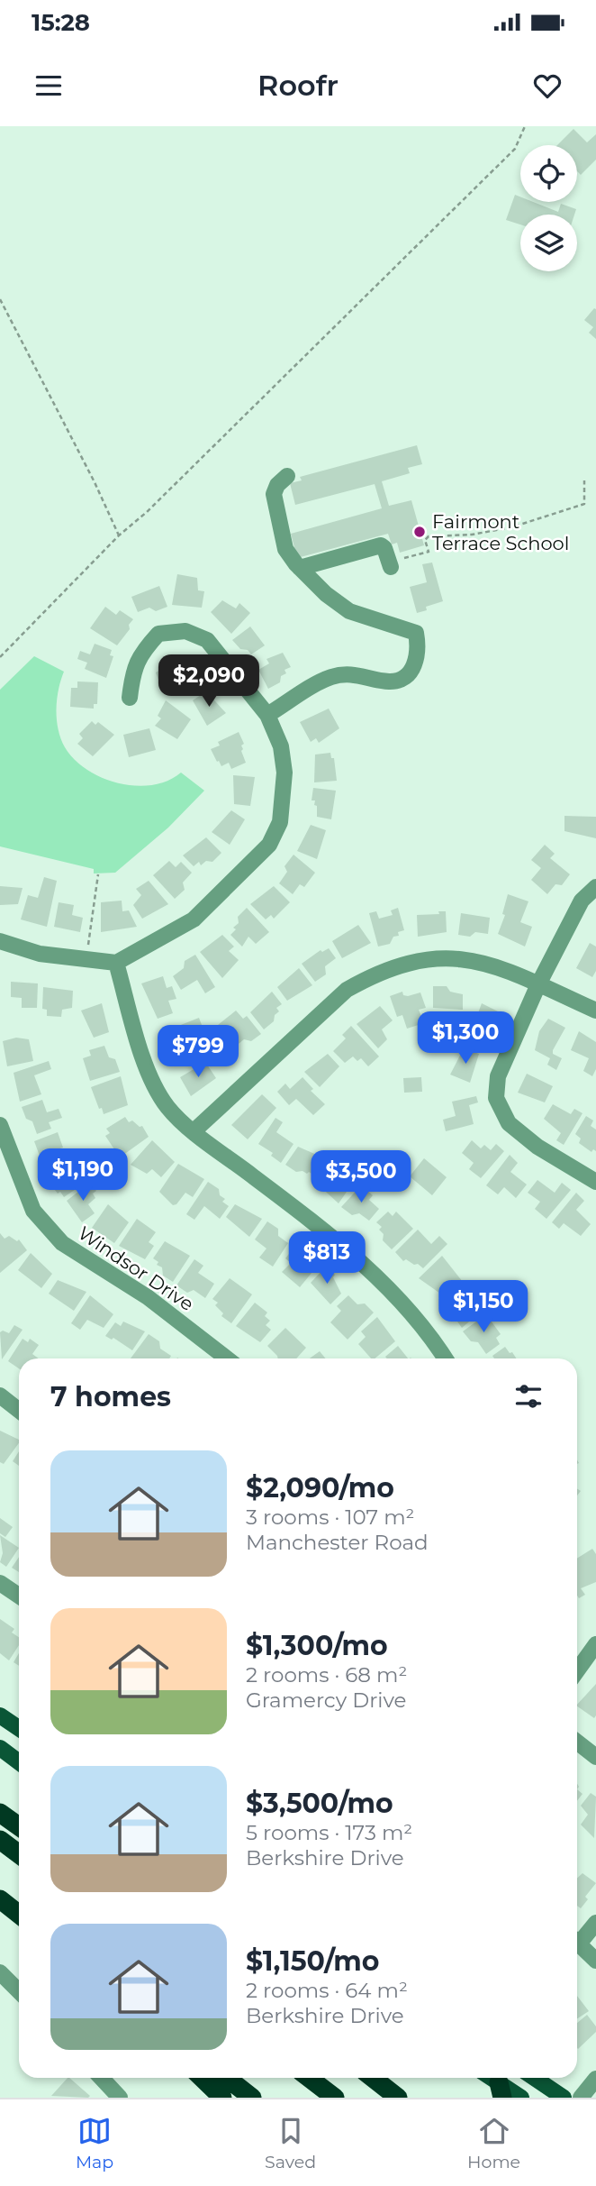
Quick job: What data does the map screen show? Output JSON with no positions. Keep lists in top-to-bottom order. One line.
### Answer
{"streets":{"street":["Windsor Drive"]},"places":["Fairmont Terrace School"],"page":{"status":"15:28","header":"Roofr","price":["$2,090","$1,300","$799","$1,190","$3,500","$813","$1,150"],"heading":"7 homes","list":[{"name":"$2,090/mo","note":"3 rooms · 107 m² · Manchester Road"},{"name":"$1,300/mo","note":"2 rooms · 68 m² · Gramercy Drive"},{"name":"$3,500/mo","note":"5 rooms · 173 m² · Berkshire Drive"},{"name":"$1,150/mo","note":"2 rooms · 64 m² · Berkshire Drive"}],"tabs":["Map","Saved","Home"]}}
